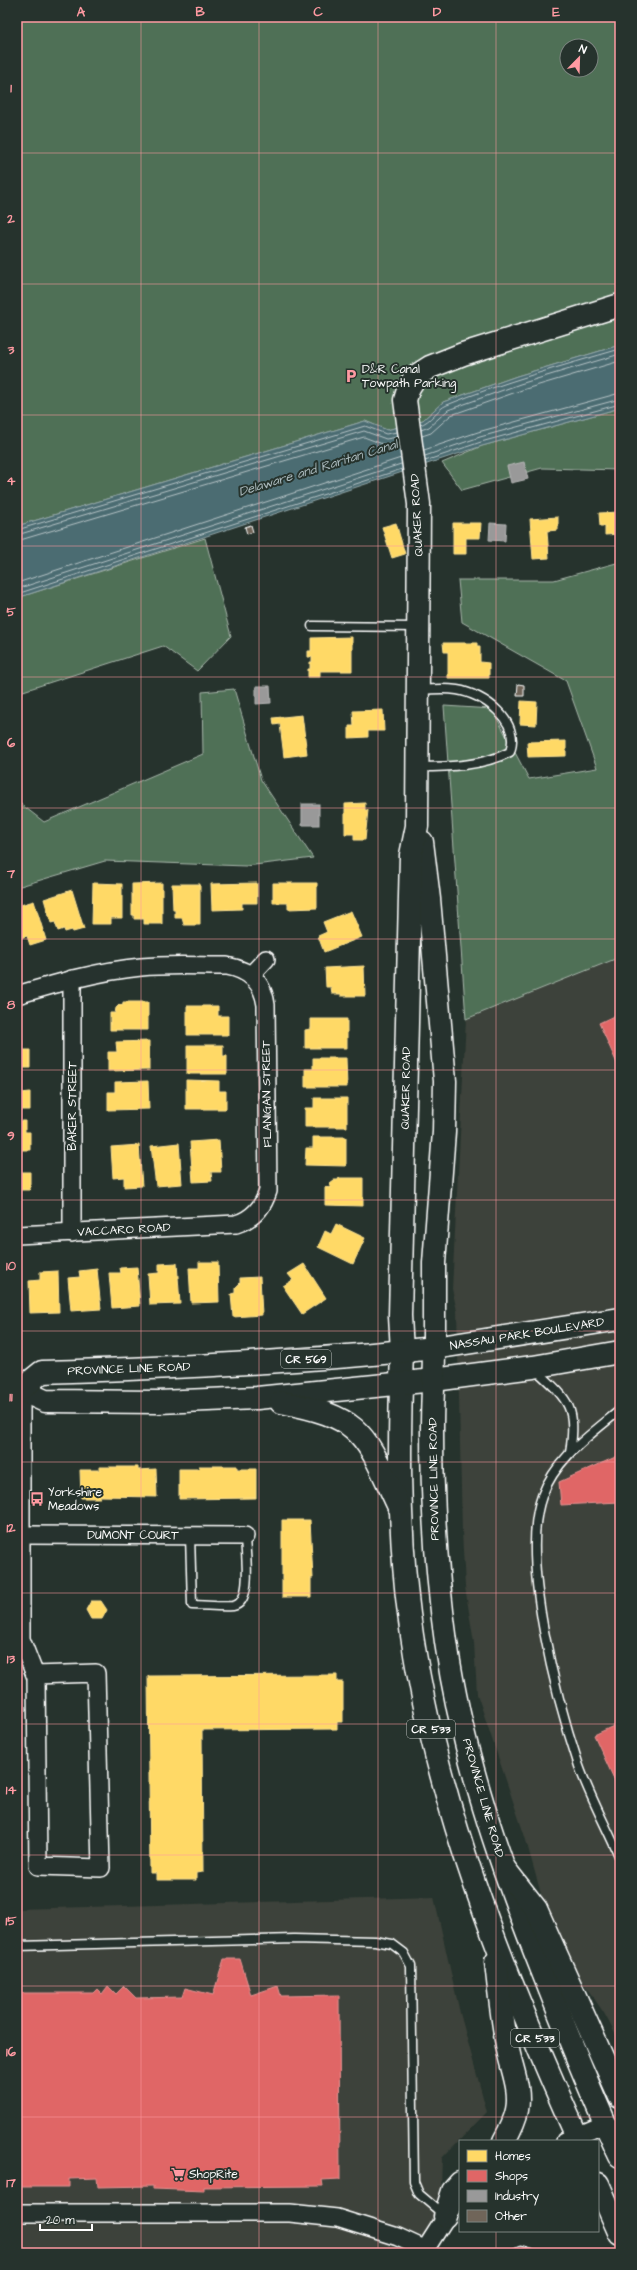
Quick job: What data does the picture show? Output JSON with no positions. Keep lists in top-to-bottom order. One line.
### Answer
{"streets":{"main road":["QUAKER ROAD","NASSAU PARK BOULEVARD","CR 569","PROVINCE LINE ROAD","CR 533"],"street":["FLANIGAN STREET","BAKER STREET","VACCARO ROAD","DUMONT COURT"]},"crossings":[["QUAKER ROAD","NASSAU PARK BOULEVARD"],["QUAKER ROAD","PROVINCE LINE ROAD"],["QUAKER ROAD","CR 533"],["FLANIGAN STREET","VACCARO ROAD"],["BAKER STREET","VACCARO ROAD"],["NASSAU PARK BOULEVARD","PROVINCE LINE ROAD"],["NASSAU PARK BOULEVARD","CR 533"],["PROVINCE LINE ROAD","CR 533"]],"water":["Delaware and Raritan Canal"],"places":{"parking":["D&R Canal Towpath Parking"],"bus stop":["Yorkshire Meadows"],"supermarket":["ShopRite"]},"legend":["Homes","Shops","Industry","Other"],"scale_bar":"20 m","north":"top right","grid":{"columns":["A","B","C","D","E"],"rows":["1","2","3","4","5","6","7","8","9","10","11","12","13","14","15","16","17"]}}
